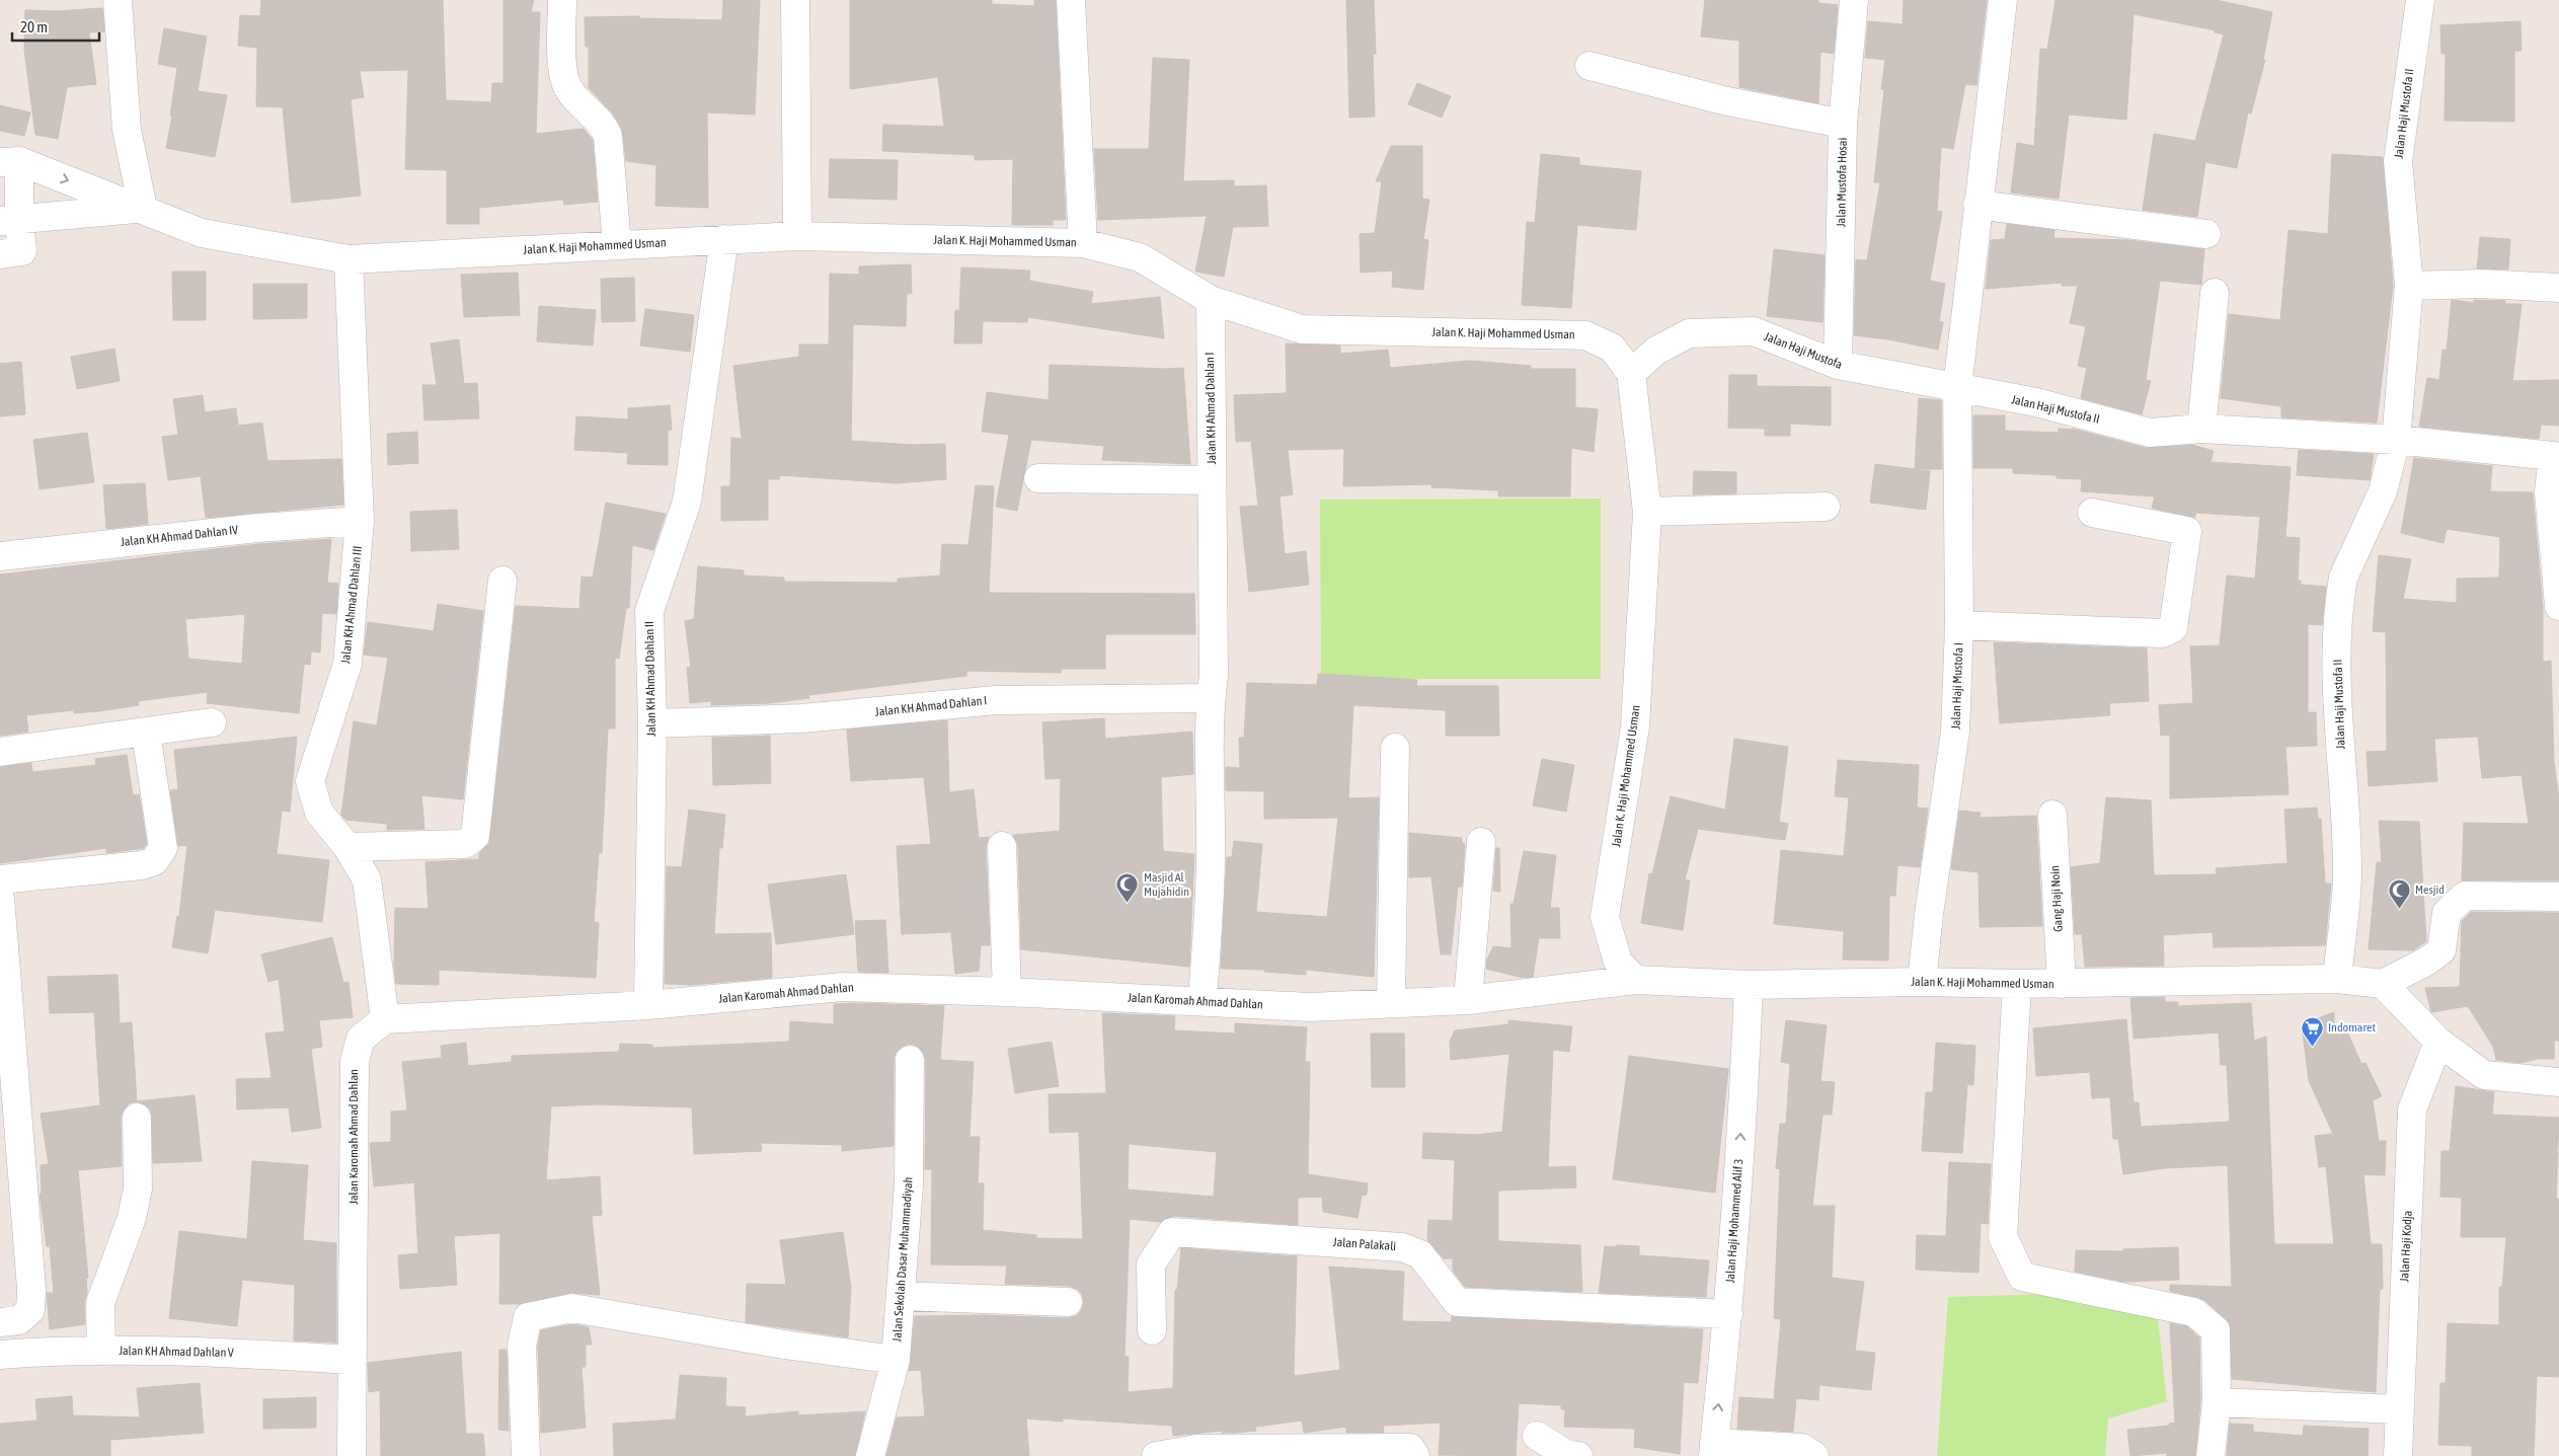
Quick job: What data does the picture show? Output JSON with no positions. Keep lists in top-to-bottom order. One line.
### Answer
{"streets":{"street":["Jalan Haji Mustofa II","Jalan Mustofa Hosai","Jalan K. Haji Mohammed Usman","Jalan Haji Mustofa","Jalan KH Ahmad Dahlan I","Jalan KH Ahmad Dahlan IV","Jalan KH Ahmad Dahlan III","Jalan KH Ahmad Dahlan II","Jalan Haji Mustofa I","Gang Haji Noin","Jalan Karomah Ahmad Dahlan","Jalan Haji Mohammed Alif 3","Jalan Palakali","Jalan Haji Kodja","Jalan Sekolah Dasar Muhammadiyah","Jalan KH Ahmad Dahlan V"]},"crossings":[["Jalan Haji Mustofa II","Jalan K. Haji Mohammed Usman"],["Jalan Haji Mustofa II","Jalan Haji Mustofa"],["Jalan Haji Mustofa II","Jalan Haji Mustofa I"],["Jalan Mustofa Hosai","Jalan Haji Mustofa"],["Jalan K. Haji Mohammed Usman","Jalan Haji Mustofa"],["Jalan K. Haji Mohammed Usman","Jalan KH Ahmad Dahlan I"],["Jalan K. Haji Mohammed Usman","Jalan KH Ahmad Dahlan III"],["Jalan K. Haji Mohammed Usman","Jalan KH Ahmad Dahlan II"],["Jalan K. Haji Mohammed Usman","Jalan Haji Mustofa I"],["Jalan K. Haji Mohammed Usman","Gang Haji Noin"],["Jalan K. Haji Mohammed Usman","Jalan Karomah Ahmad Dahlan"],["Jalan K. Haji Mohammed Usman","Jalan Haji Mohammed Alif 3"],["Jalan Haji Mustofa","Jalan Haji Mustofa I"],["Jalan KH Ahmad Dahlan I","Jalan KH Ahmad Dahlan II"],["Jalan KH Ahmad Dahlan I","Jalan Karomah Ahmad Dahlan"],["Jalan KH Ahmad Dahlan IV","Jalan KH Ahmad Dahlan III"],["Jalan KH Ahmad Dahlan III","Jalan Karomah Ahmad Dahlan"],["Jalan KH Ahmad Dahlan II","Jalan Karomah Ahmad Dahlan"],["Jalan Karomah Ahmad Dahlan","Jalan KH Ahmad Dahlan V"],["Jalan Haji Mohammed Alif 3","Jalan Palakali"]],"one_way":["Jalan Haji Mohammed Alif 3"],"places":{"mosque":["Masjid Al Mujahidin","Mesjid"],"supermarket":["Indomaret"]},"scale_bar":"20 m"}
